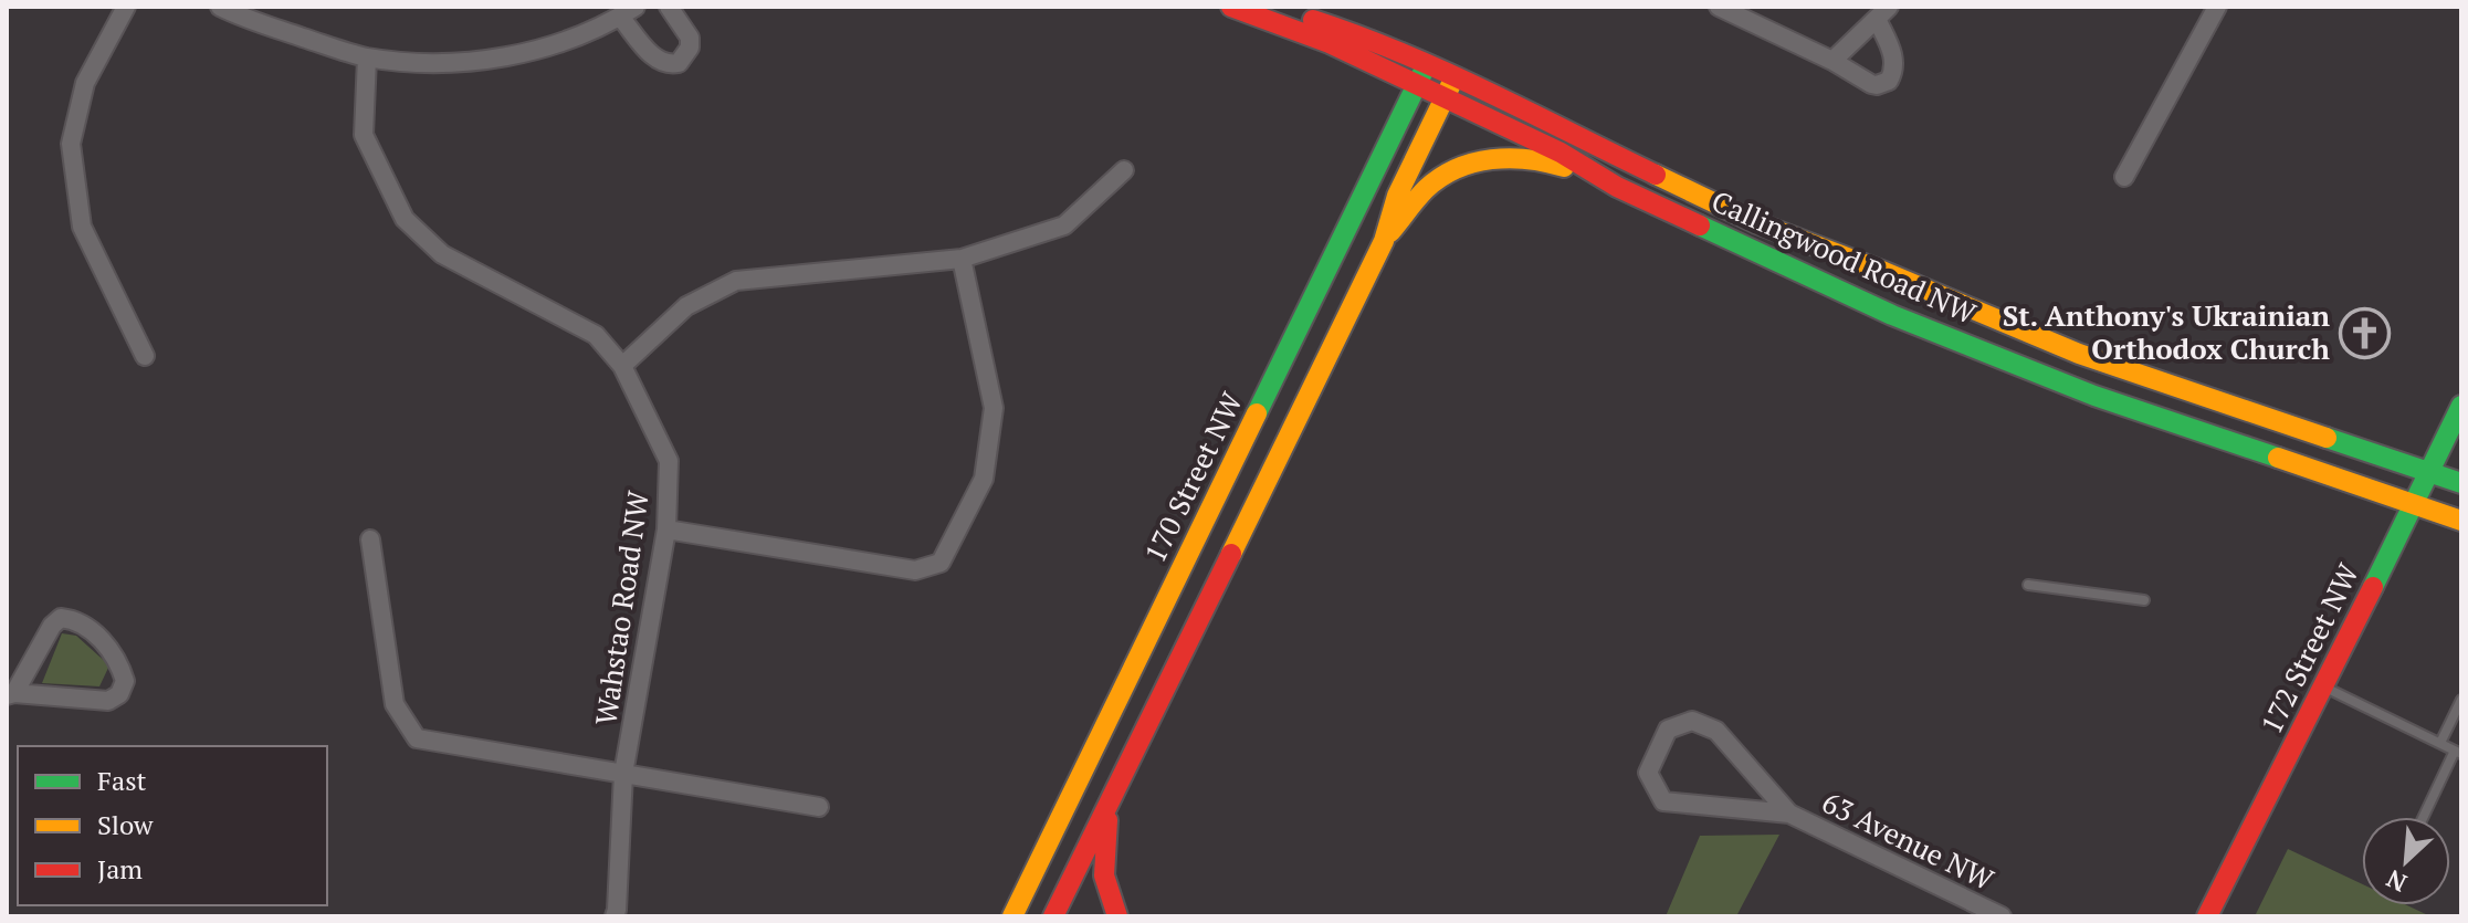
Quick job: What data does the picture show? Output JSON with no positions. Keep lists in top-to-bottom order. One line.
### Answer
{"streets":{"main road":["Callingwood Road NW","170 Street NW","172 Street NW"],"street":["Wahstao Road NW","63 Avenue NW"]},"crossings":[["Callingwood Road NW","170 Street NW"],["Callingwood Road NW","172 Street NW"]],"places":{"church":["St. Anthony's Ukrainian Orthodox Church"]},"legend":["Fast","Slow","Jam"],"north":"bottom left"}
